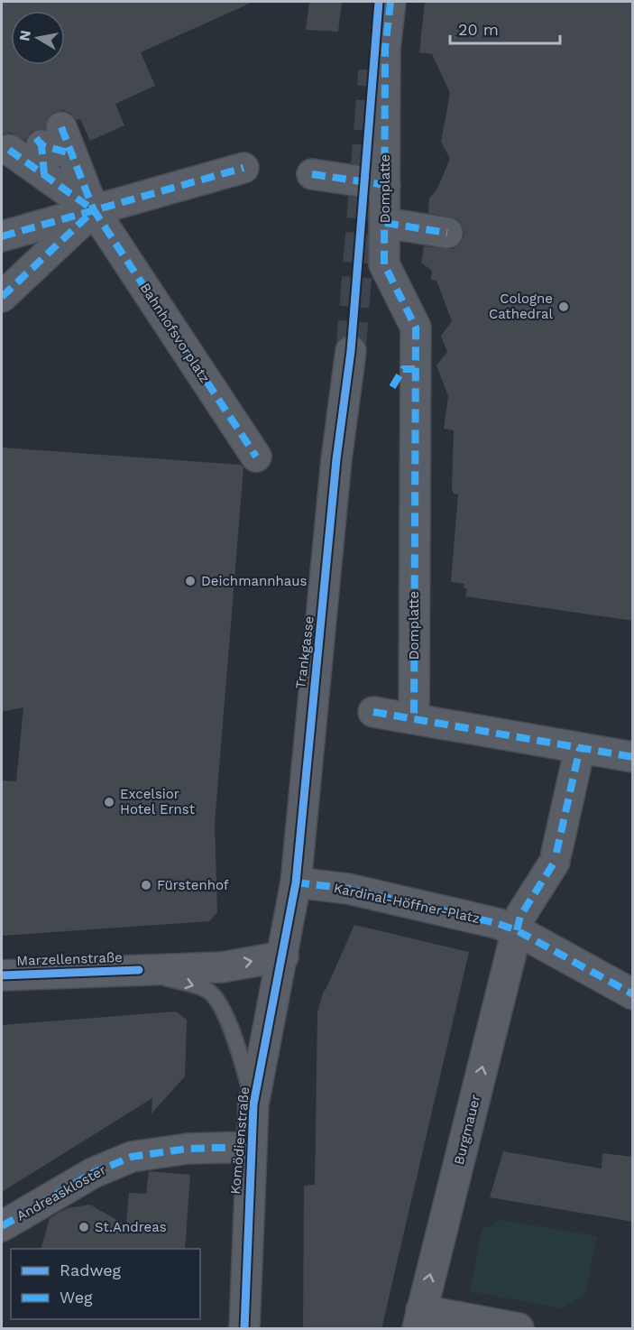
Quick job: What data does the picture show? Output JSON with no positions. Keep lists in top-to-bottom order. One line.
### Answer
{"streets":{"street":["Domplatte","Bahnhofsvorplatz","Trankgasse","Kardinal-Höffner-Platz","Marzellenstraße","Burgmauer","Komödienstraße","Andreaskloster"]},"crossings":[["Trankgasse","Kardinal-Höffner-Platz"],["Trankgasse","Marzellenstraße"],["Trankgasse","Komödienstraße"],["Kardinal-Höffner-Platz","Burgmauer"],["Marzellenstraße","Komödienstraße"],["Komödienstraße","Andreaskloster"]],"one_way":["Marzellenstraße","Burgmauer"],"places":["Cologne Cathedral","Deichmannhaus","Excelsior Hotel Ernst","Fürstenhof","St.Andreas"],"legend":["Radweg","Weg"],"scale_bar":"20 m","north":"left"}
